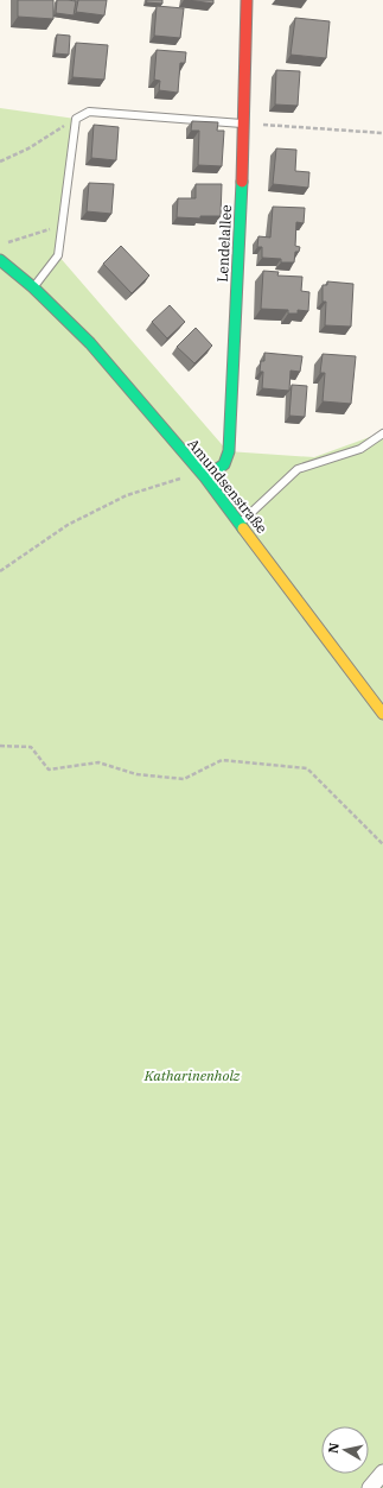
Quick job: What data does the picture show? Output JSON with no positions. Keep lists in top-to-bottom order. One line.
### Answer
{"streets":{"street":["Lendelallee","Amundsenstraße"]},"crossings":[["Lendelallee","Amundsenstraße"]],"parks":["Katharinenholz"],"north":"left"}
